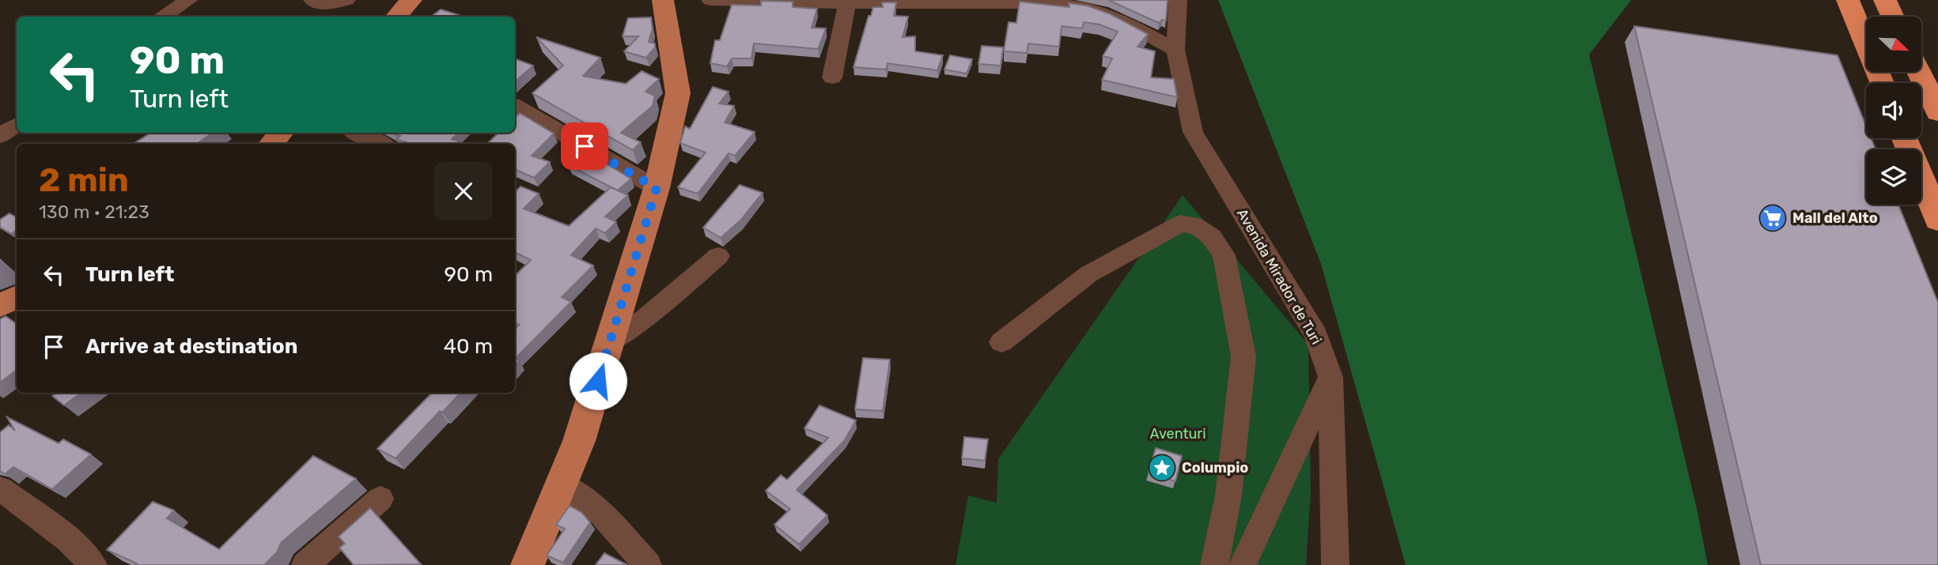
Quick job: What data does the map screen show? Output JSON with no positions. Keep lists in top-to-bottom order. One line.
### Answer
{"streets":{"street":["Avenida Mirador de Turi"]},"parks":["Aventuri"],"places":{"supermarket":["Mall del Alto"],"place":["Columpio"]},"north":"bottom right","page":{"turn":["90 m","Turn left"],"heading":["2 min","130 m · 21:23"],"list":[{"name":"Turn left","value":"90 m"},{"name":"Arrive at destination","value":"40 m"}]}}
